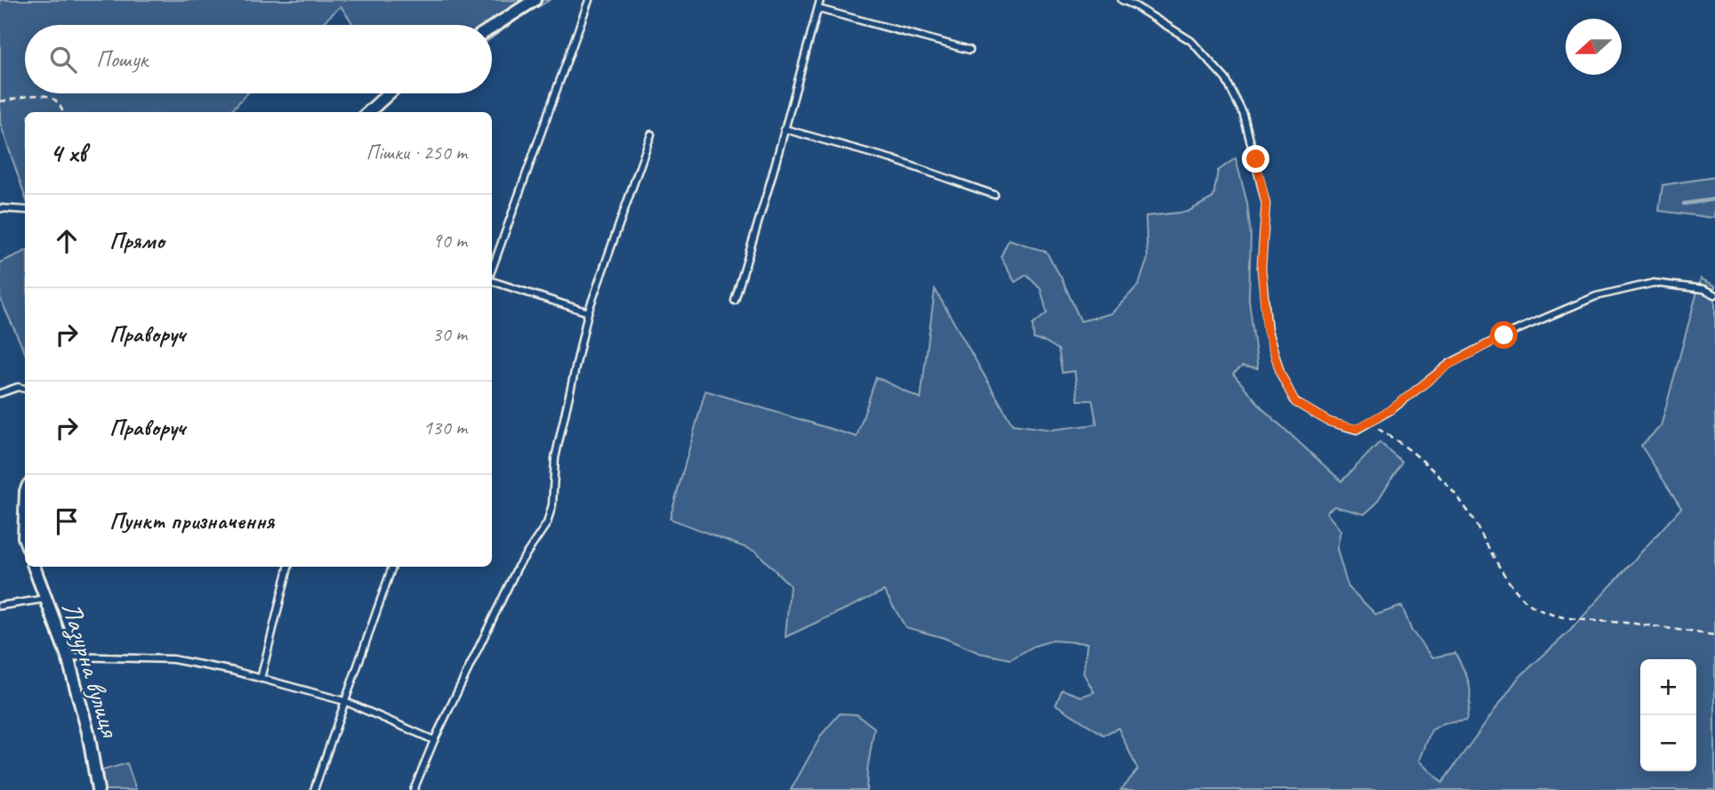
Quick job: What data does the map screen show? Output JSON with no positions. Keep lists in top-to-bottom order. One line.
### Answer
{"streets":{"street":["Лазурна вулиця"]},"north":"left","page":{"search":"Пошук","heading":["4 хв","Пішки · 250 m"],"list":[["Прямо","90 m"],["Праворуч","30 m"],["Праворуч","130 m"],"Пункт призначення"],"map_buttons":["+","−"]}}
